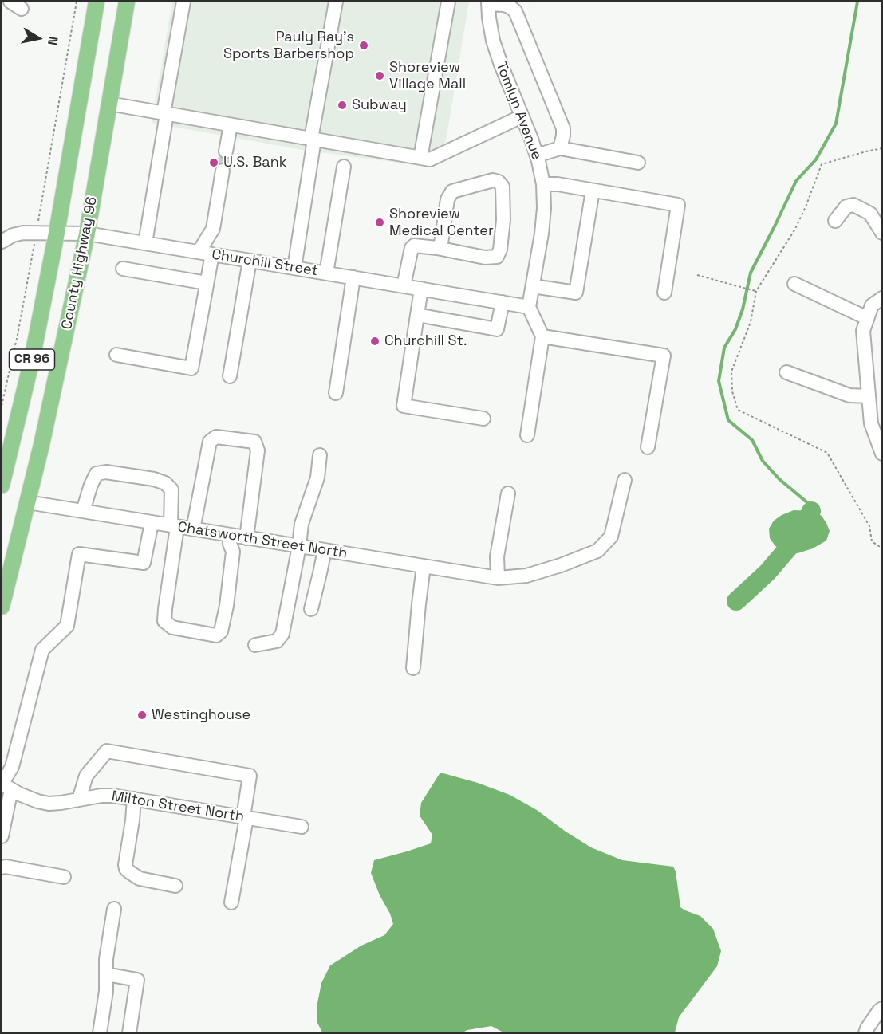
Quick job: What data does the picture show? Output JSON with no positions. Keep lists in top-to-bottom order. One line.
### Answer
{"streets":{"main road":["County Highway 96","CR 96"],"street":["Tomlyn Avenue","Churchill Street","Chatsworth Street North","Milton Street North"]},"crossings":[["Tomlyn Avenue","Churchill Street"],["County Highway 96","Churchill Street"],["County Highway 96","Chatsworth Street North"]],"places":["Pauly Ray's Sports Barbershop","Shoreview Village Mall","Subway","U.S. Bank","Shoreview Medical Center","Churchill St.","Westinghouse"],"north":"right"}
